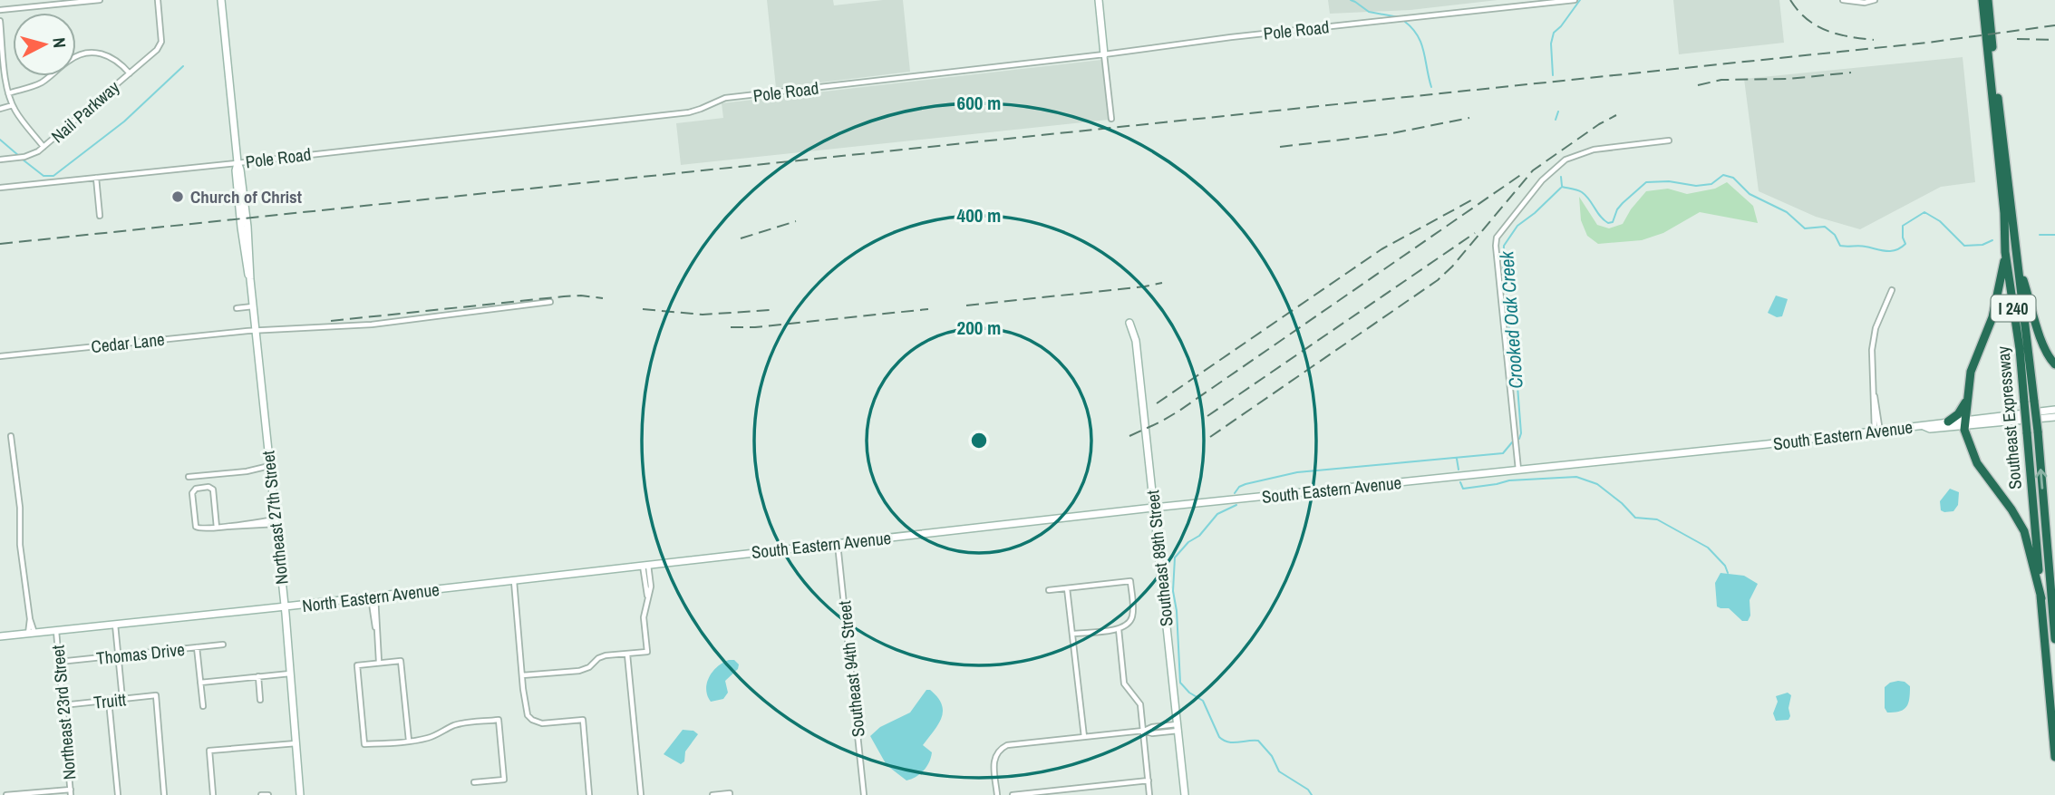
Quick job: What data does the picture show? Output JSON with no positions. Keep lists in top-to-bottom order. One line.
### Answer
{"streets":{"highway":["I 240","Southeast Expressway"],"main road":["South Eastern Avenue","Northeast 27th Street","Southeast 89th Street","North Eastern Avenue"],"street":["Pole Road","Nail Parkway","Cedar Lane","Thomas Drive","Southeast 94th Street","Truitt","Northeast 23rd Street"]},"crossings":[["Pole Road","Northeast 27th Street"],["Cedar Lane","Northeast 27th Street"],["South Eastern Avenue","Southeast 89th Street"],["South Eastern Avenue","North Eastern Avenue"],["South Eastern Avenue","Southeast 94th Street"],["Northeast 27th Street","North Eastern Avenue"],["North Eastern Avenue","Northeast 23rd Street"],["Thomas Drive","Northeast 23rd Street"],["Truitt","Northeast 23rd Street"]],"water":["Crooked Oak Creek"],"places":["Church of Christ"],"north":"right","rings":["600 m","400 m","200 m"]}
